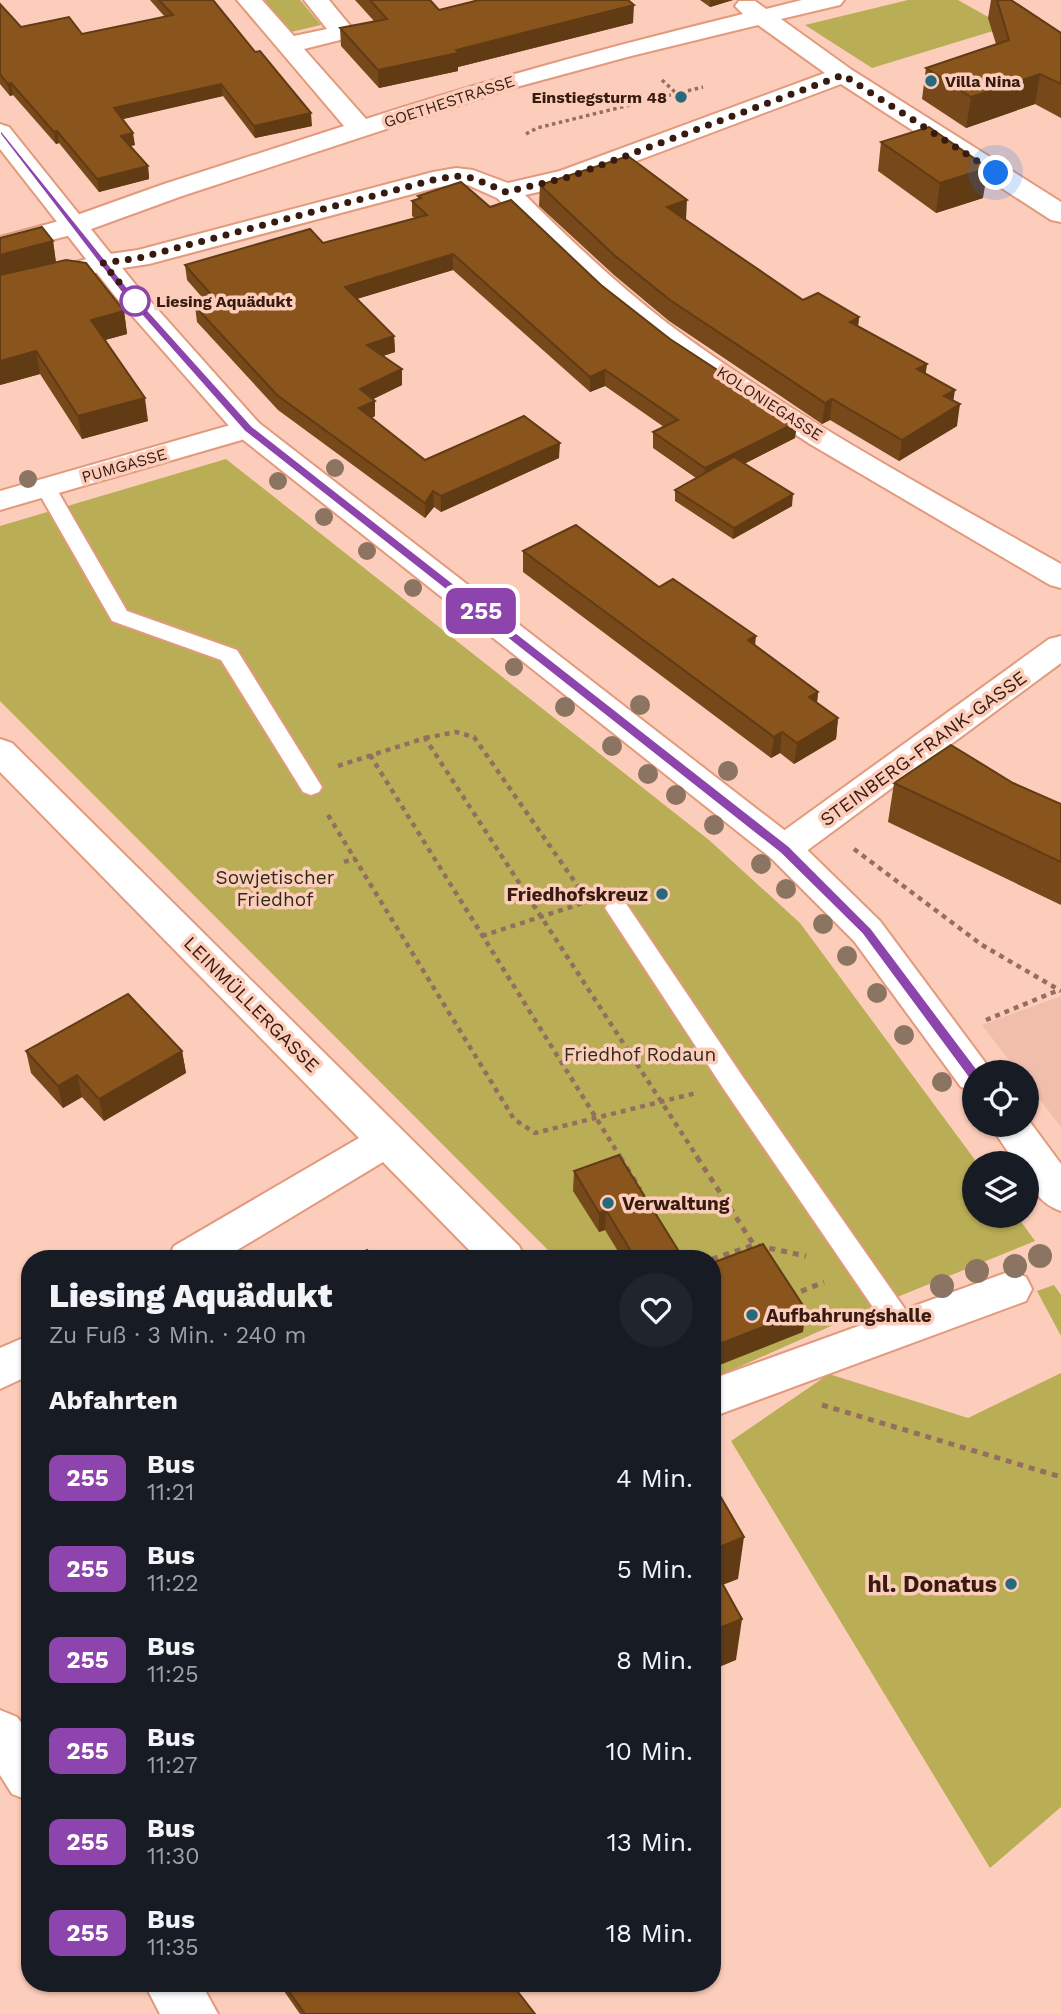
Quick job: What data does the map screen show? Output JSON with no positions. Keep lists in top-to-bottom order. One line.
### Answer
{"streets":{"street":["GOETHESTRASSE","KOLONIEGASSE","PUMGASSE","STEINBERG-FRANK-GASSE","LEINMÜLLERGASSE"]},"parks":["Sowjetischer Friedhof","Friedhof Rodaun"],"places":["Villa Nina","Einstiegsturm 48","Liesing Aquädukt","Friedhofskreuz","Verwaltung","Aufbahrungshalle","hl. Donatus"],"lines":["bus line 255"],"page":{"on_map":"255","heading":[["Liesing Aquädukt","Zu Fuß · 3 Min. · 240 m"],"Abfahrten"],"list":[{"mark":"255","name":"Bus","note":"11:21","value":"4 Min."},{"mark":"255","name":"Bus","note":"11:22","value":"5 Min."},{"mark":"255","name":"Bus","note":"11:25","value":"8 Min."},{"mark":"255","name":"Bus","note":"11:27","value":"10 Min."},{"mark":"255","name":"Bus","note":"11:30","value":"13 Min."},{"mark":"255","name":"Bus","note":"11:35","value":"18 Min."}]}}
